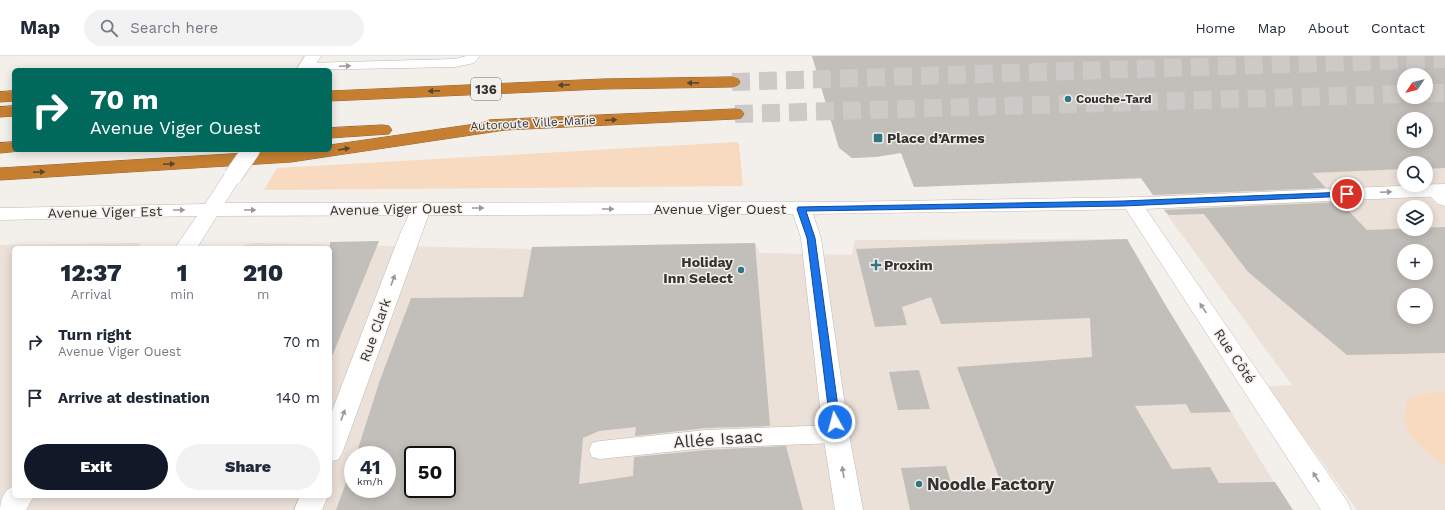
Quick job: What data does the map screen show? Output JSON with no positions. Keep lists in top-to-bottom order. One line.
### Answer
{"streets":{"highway":["136","Autoroute Ville-Marie"],"main road":["Avenue Viger Ouest","Avenue Viger Est","Rue Clark","Rue Côté"],"lane":["Allée Isaac"]},"crossings":[["Avenue Viger Ouest","Avenue Viger Est"],["Avenue Viger Ouest","Rue Clark"],["Avenue Viger Ouest","Rue Côté"]],"one_way":["Avenue Viger Ouest","Avenue Viger Est","Rue Côté"],"places":{"other":["Couche-Tard","Holiday Inn Select","Noodle Factory"],"transit":["Place d’Armes"],"health":["Proxim"]},"north":"bottom left","page":{"header":"Map","search":"Search here","nav":["Home","Map","About","Contact"],"map_buttons":["+","−"],"turn":["70 m","Avenue Viger Ouest"],"eta":["12:37","Arrival","1","min","210","m"],"list":[{"name":"Turn right","note":"Avenue Viger Ouest","value":"70 m"},{"name":"Arrive at destination","value":"140 m"}],"buttons":["Exit","Share"],"speed":"41 km/h","limit":"50"}}
